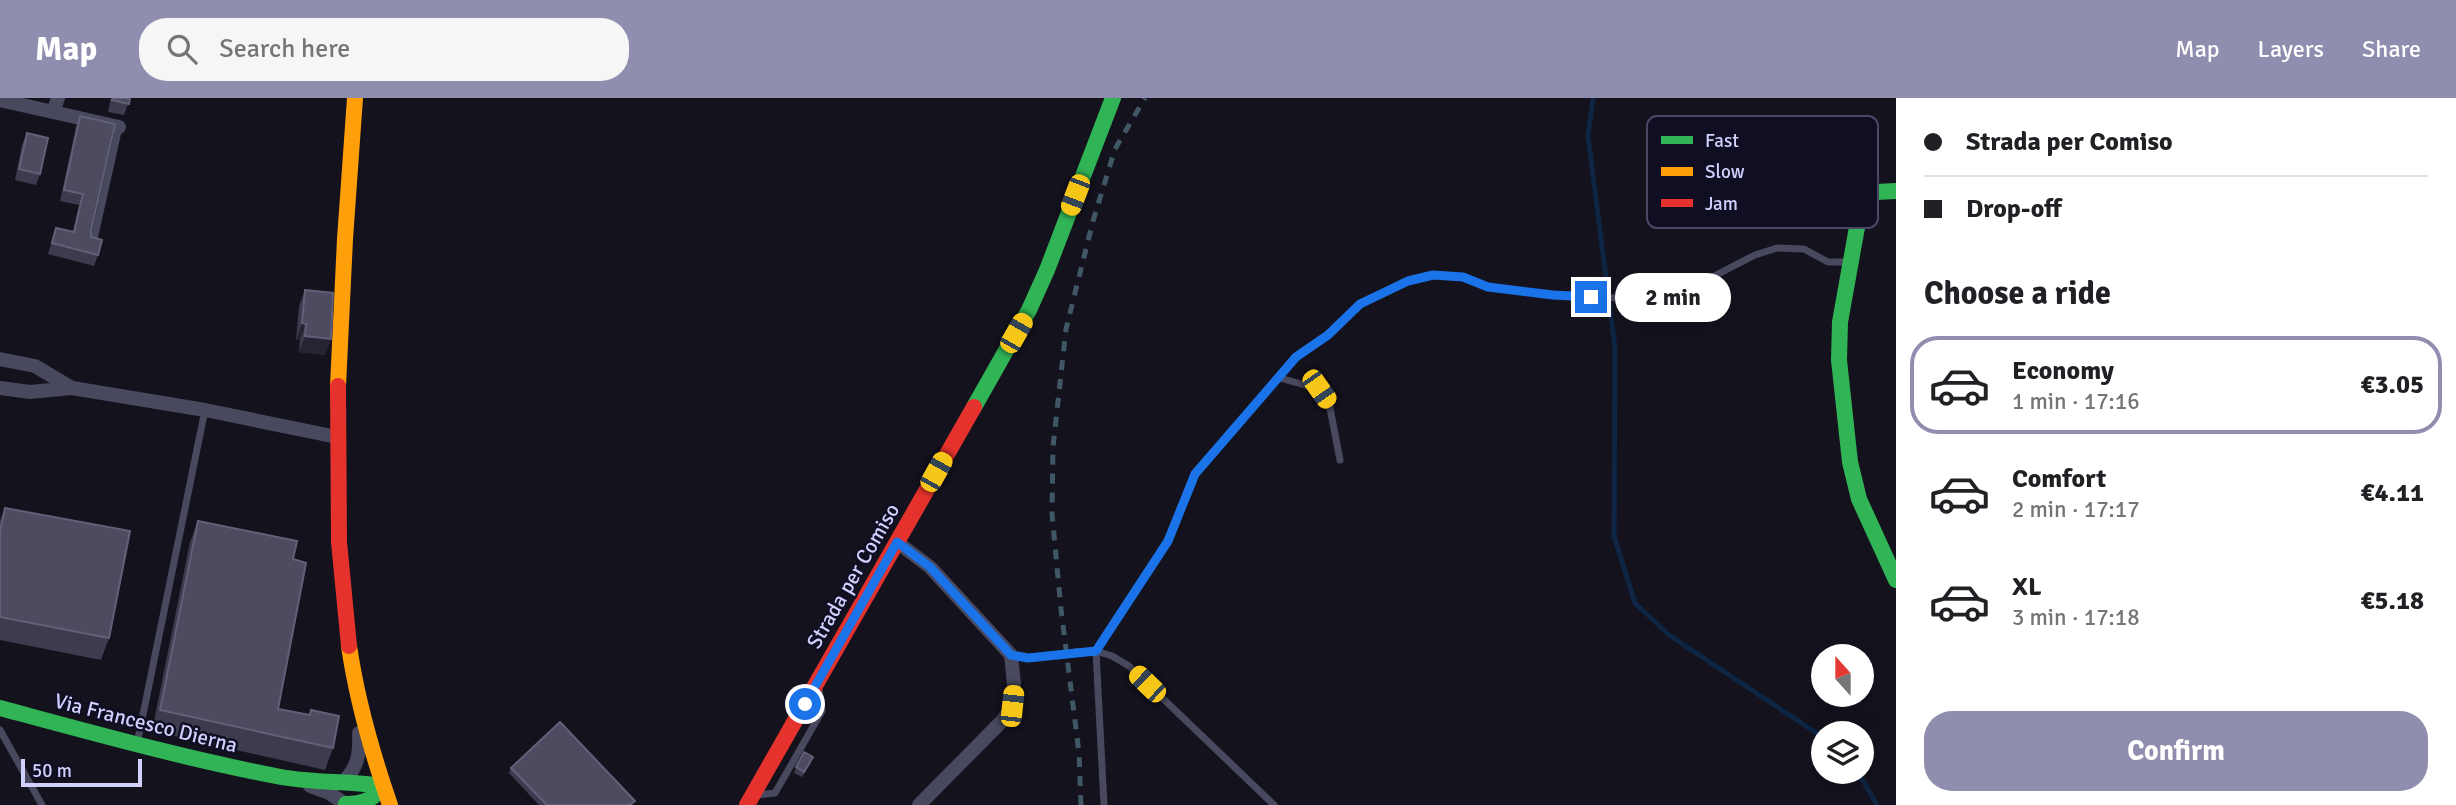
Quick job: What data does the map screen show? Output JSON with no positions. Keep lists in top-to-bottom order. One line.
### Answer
{"streets":{"main road":["Strada per Comiso","Via Francesco Dierna"]},"legend":["Fast","Slow","Jam"],"scale_bar":"50 m","north":"top","page":{"header":"Map","search":"Search here","nav":["Map","Layers","Share"],"banner":["Strada per Comiso","Drop-off"],"heading":"Choose a ride","bubble":"2 min","list":[{"name":"Economy","note":"1 min · 17:16","value":"€3.05"},{"name":"Comfort","note":"2 min · 17:17","value":"€4.11"},{"name":"XL","note":"3 min · 17:18","value":"€5.18"}],"buttons":"Confirm","scale":"50 m"}}
